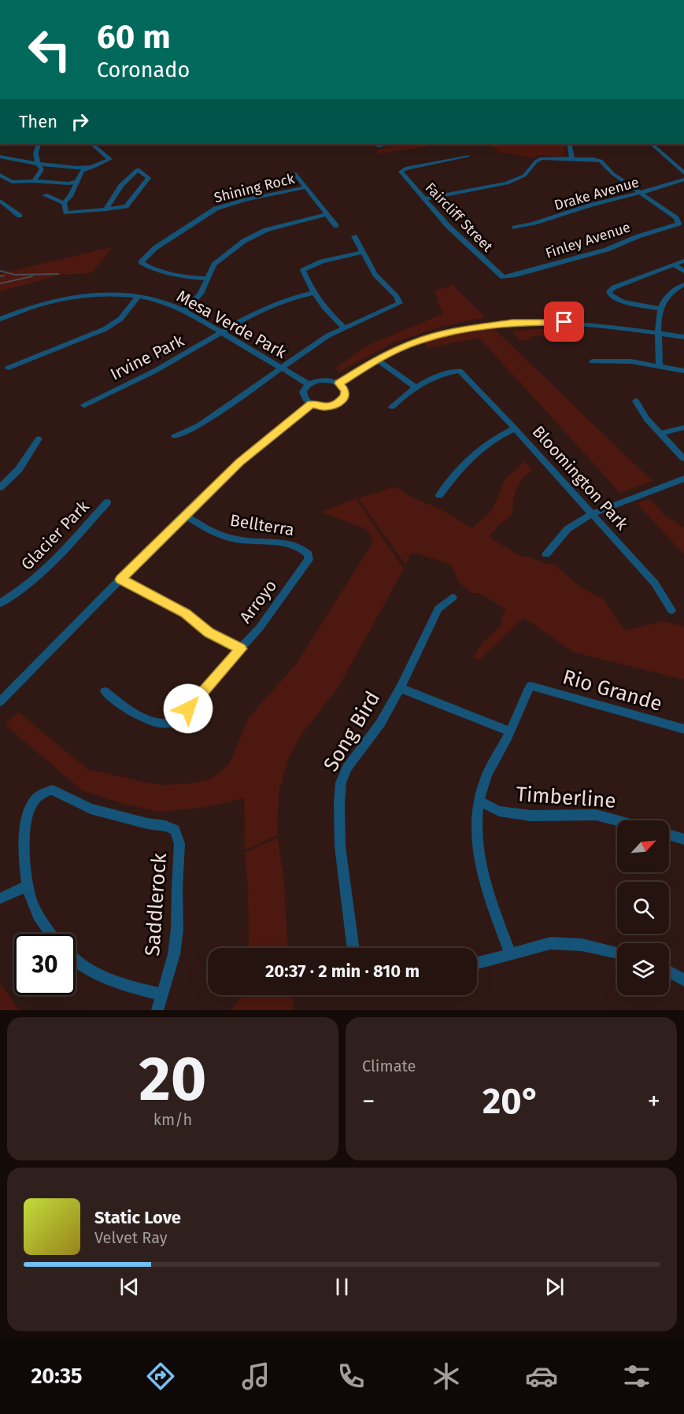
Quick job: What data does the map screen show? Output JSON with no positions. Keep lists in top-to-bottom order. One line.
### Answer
{"streets":{"street":["Shining Rock","Drake Avenue","Faircliff Street","Finley Avenue","Mesa Verde Park","Irvine Park","Bloomington Park","Bellterra","Glacier Park","Arroyo","Rio Grande","Song Bird","Timberline","Saddlerock"]},"crossings":[["Drake Avenue","Finley Avenue"],["Faircliff Street","Finley Avenue"],["Mesa Verde Park","Irvine Park"],["Bellterra","Arroyo"]],"north":"top right","page":{"turn":["60 m","Coronado"],"then":"Then","limit":"30","trip":"20:37 · 2 min · 810 m","tile":[["20","km/h"],"Climate"],"heat":["−","20°","+"],"song":["Static Love","Velvet Ray"],"tabs":"20:35"}}
